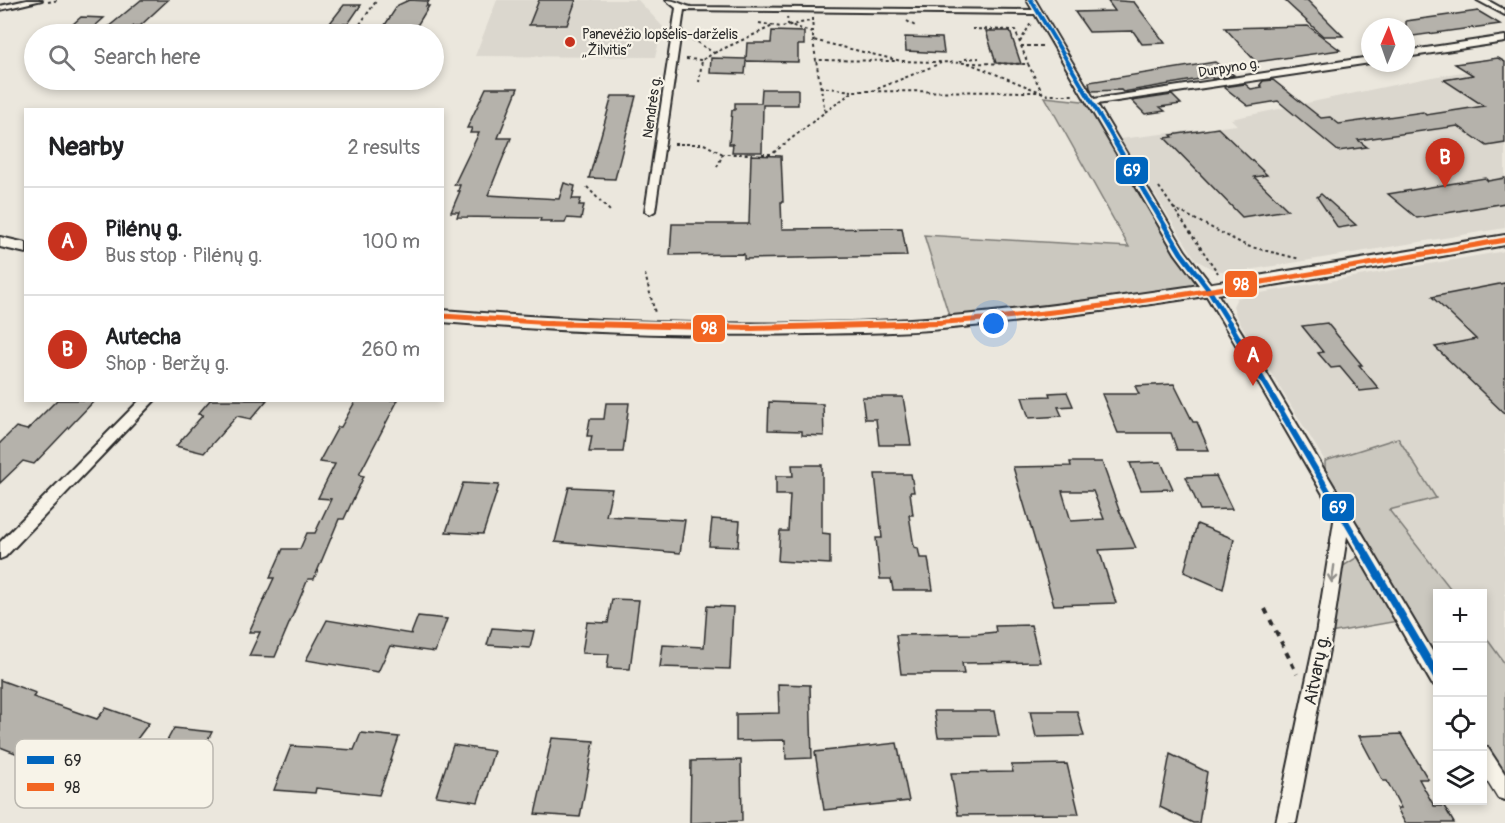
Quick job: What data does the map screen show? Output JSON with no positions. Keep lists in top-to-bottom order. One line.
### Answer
{"streets":{"street":["Durpyno g.","Nendrės g.","Aitvarų g."]},"one_way":["Aitvarų g."],"places":["Panevėžio lopšelis-darželis „Žilvitis“"],"lines":["transit line 69","transit line 98"],"legend":["69","98"],"north":"top","page":{"search":"Search here","heading":["Nearby","2 results"],"pins":["B","A"],"list":[{"mark":"A","name":"Pilėnų g.","note":"Bus stop · Pilėnų g.","value":"100 m"},{"mark":"B","name":"Autecha","note":"Shop · Beržų g.","value":"260 m"}],"map_buttons":["+","−"]}}
